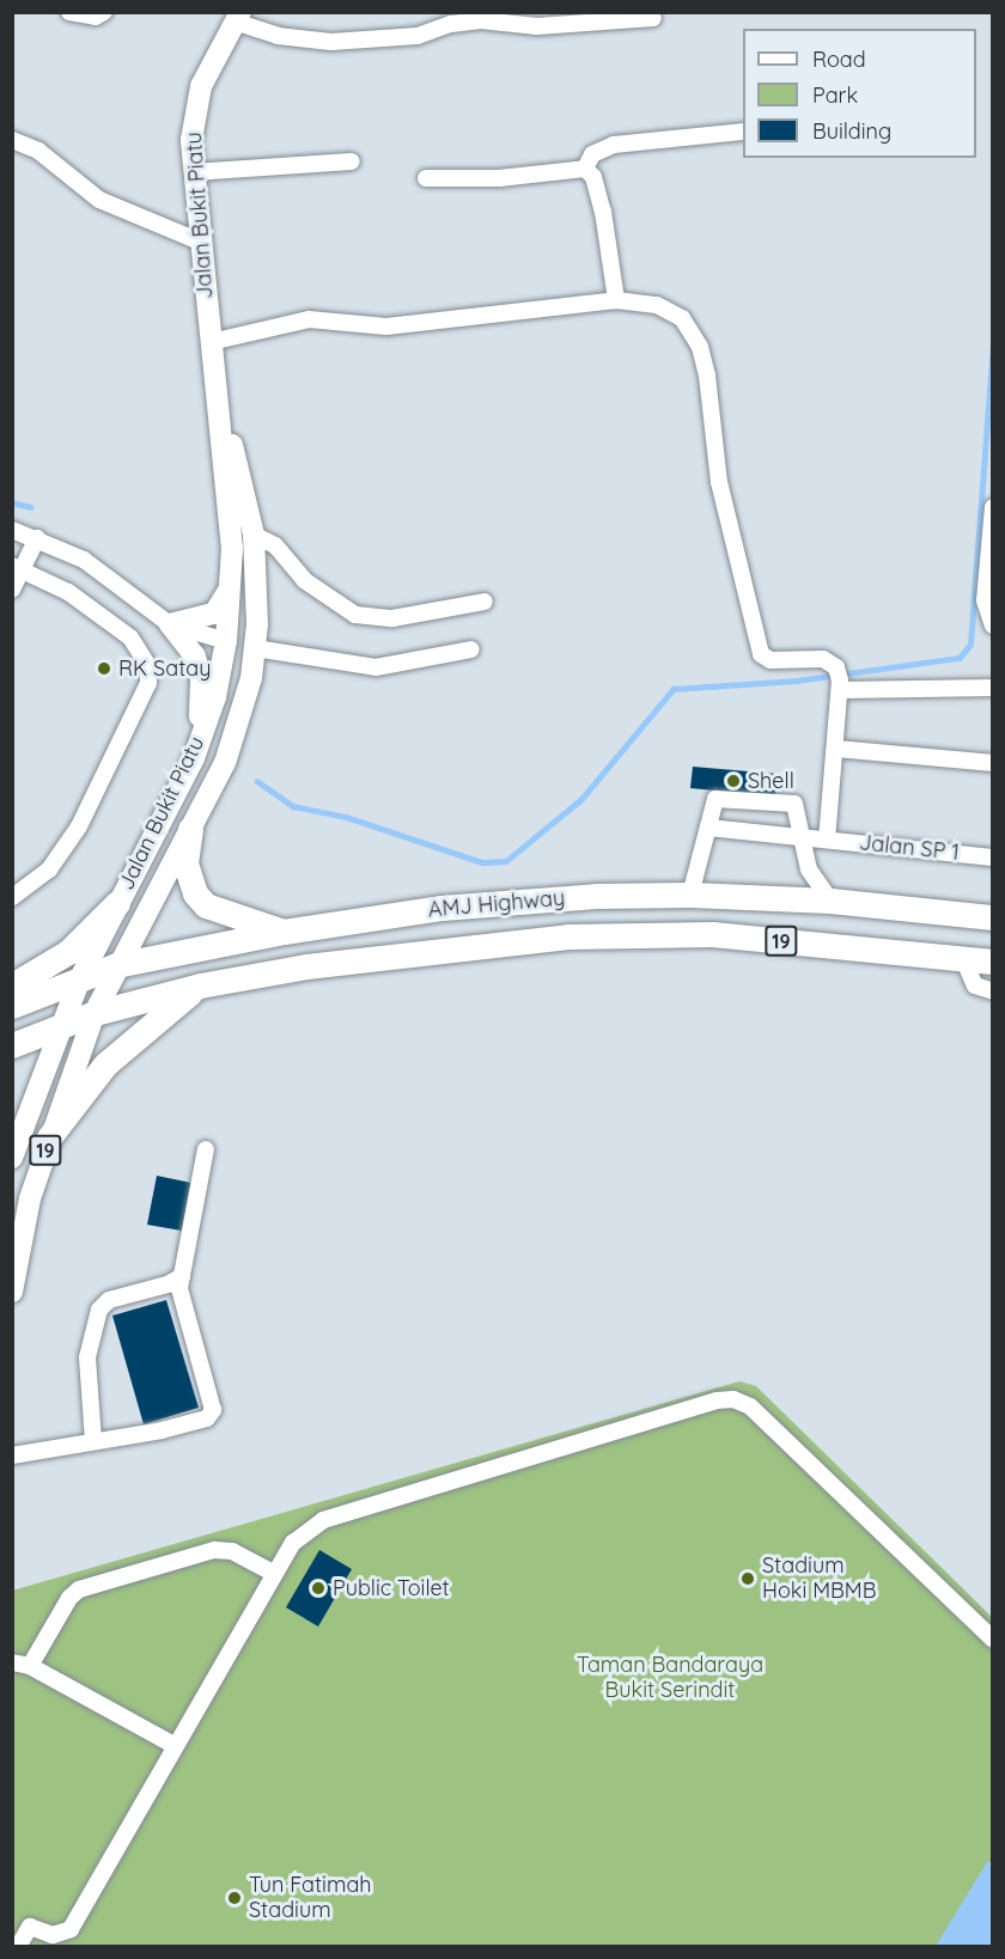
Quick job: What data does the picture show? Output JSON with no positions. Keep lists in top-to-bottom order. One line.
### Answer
{"streets":{"highway":["AMJ Highway","19"],"main road":["Jalan Bukit Piatu"],"street":["Jalan SP 1"]},"crossings":[["Jalan Bukit Piatu","AMJ Highway"],["Jalan Bukit Piatu","19"],["AMJ Highway","19"]],"parks":["Taman Bandaraya Bukit Serindit"],"places":["RK Satay","Shell","Stadium Hoki MBMB","Public Toilet","Tun Fatimah Stadium"],"legend":["Road","Park","Building"]}
